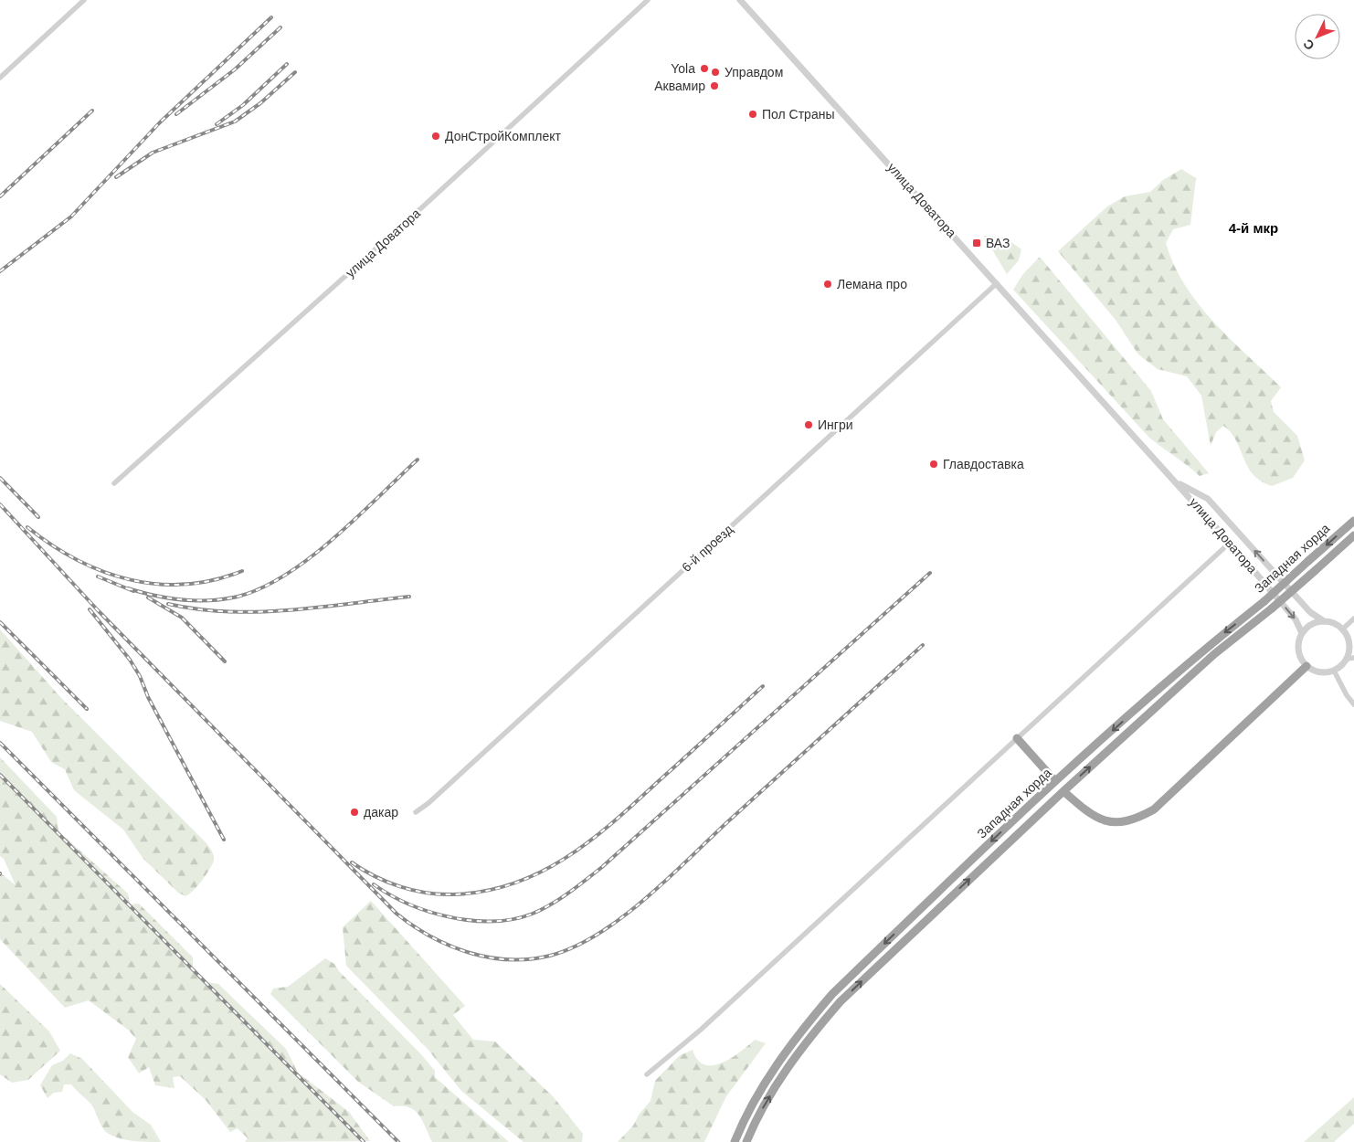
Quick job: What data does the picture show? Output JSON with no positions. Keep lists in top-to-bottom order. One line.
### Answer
{"streets":{"highway":["Западная хорда"],"street":["улица Доватора","6-й проезд"]},"crossings":[["улица Доватора","6-й проезд"]],"districts":["4-й мкр"],"places":{"other":["Yola","Управдом","Аквамир","Пол Страны","ДонСтройКомплект","Лемана про","Ингри","Главдоставка","дакар"],"transit":["ВАЗ"]},"north":"bottom left"}
